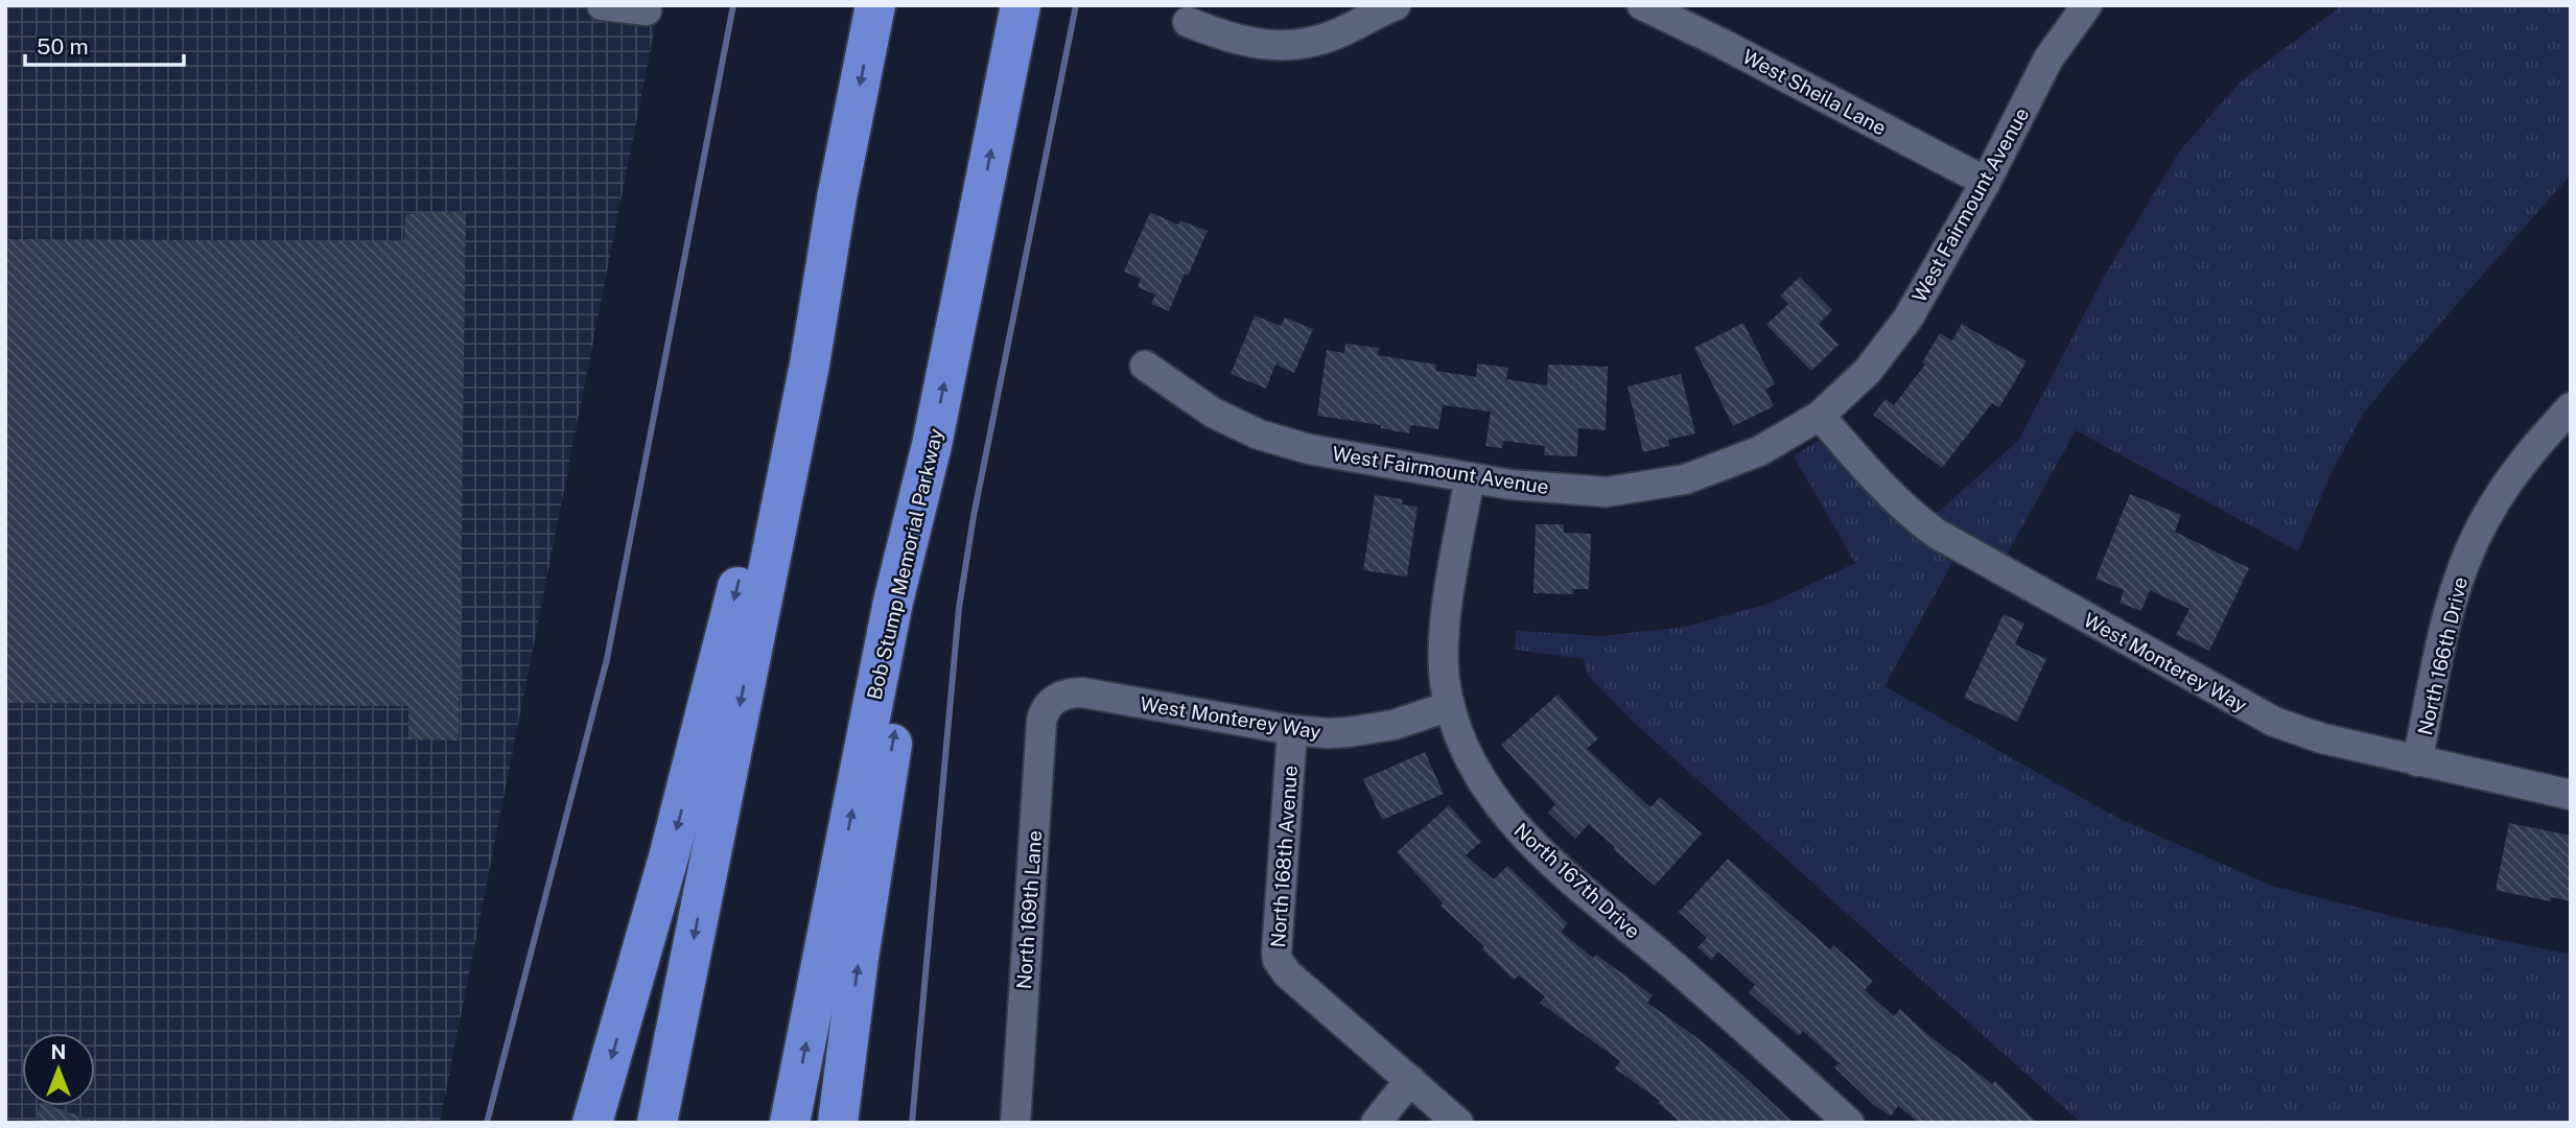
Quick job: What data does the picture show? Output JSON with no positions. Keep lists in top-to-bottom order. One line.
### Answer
{"streets":{"highway":["Bob Stump Memorial Parkway"],"street":["West Sheila Lane","West Fairmount Avenue","North 166th Drive","West Monterey Way","North 168th Avenue","North 167th Drive","North 169th Lane"]},"crossings":[["West Sheila Lane","West Fairmount Avenue"],["West Fairmount Avenue","West Monterey Way"],["West Fairmount Avenue","North 167th Drive"],["North 166th Drive","West Monterey Way"],["West Monterey Way","North 168th Avenue"],["West Monterey Way","North 167th Drive"],["West Monterey Way","North 169th Lane"]],"scale_bar":"50 m","north":"top"}
